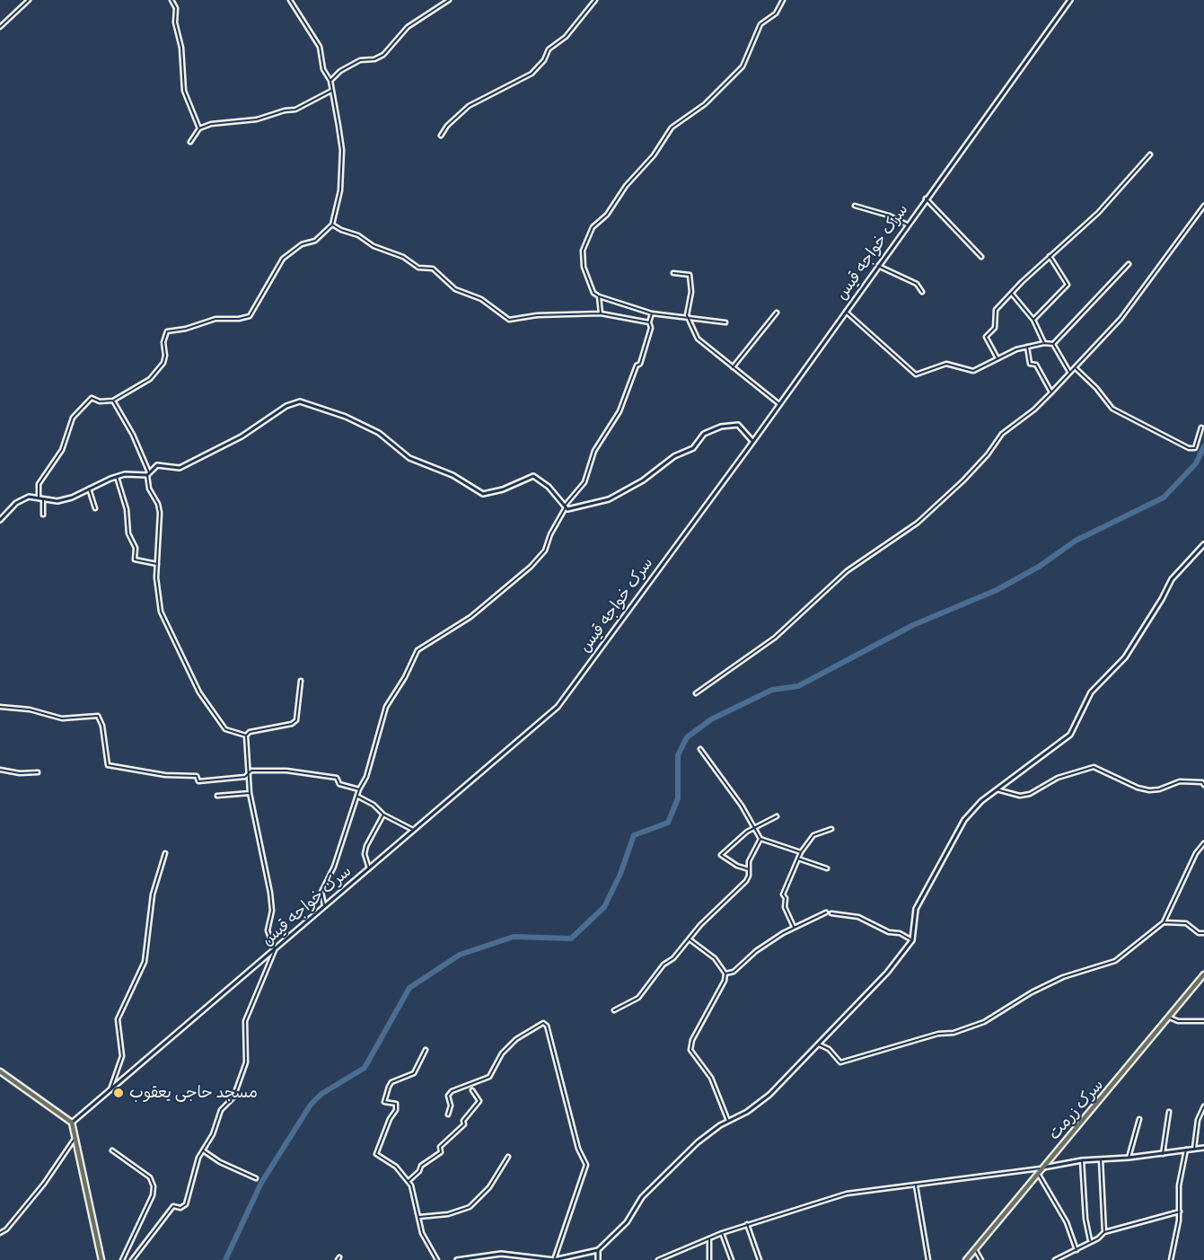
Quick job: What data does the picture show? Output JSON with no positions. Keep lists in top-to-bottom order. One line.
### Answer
{"streets":{"highway":["سرک زرمت"],"street":["سرک خواجه قیس"]},"places":["مسجد حاجی یعقوب"]}
